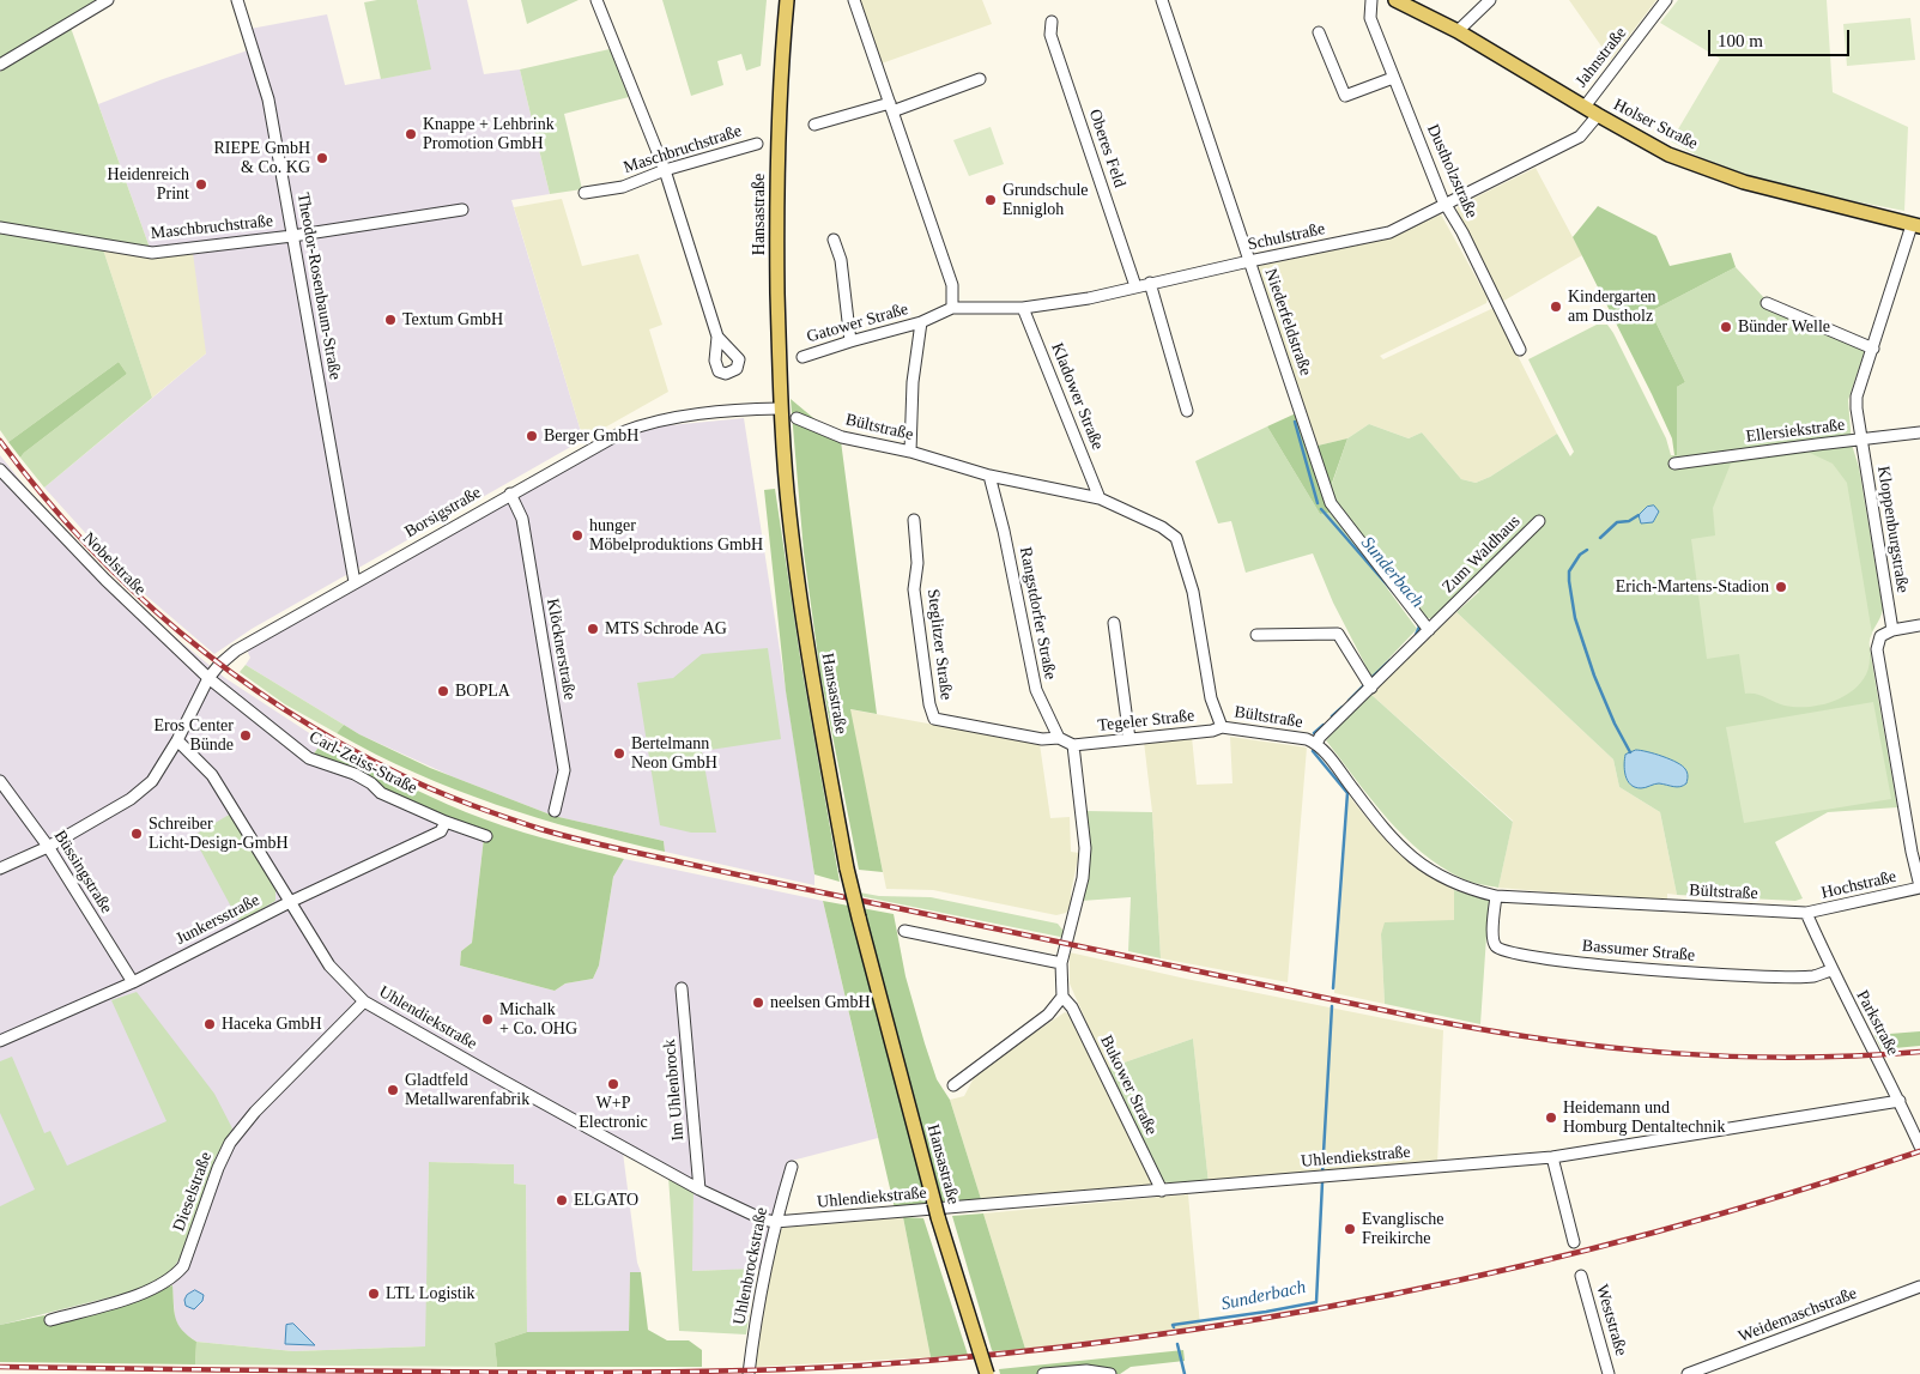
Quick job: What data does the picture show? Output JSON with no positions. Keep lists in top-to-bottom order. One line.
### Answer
{"streets":{"main road":["Holser Straße","Hansastraße"],"street":["Jahnstraße","Oberes Feld","Maschbruchstraße","Dustholzstraße","Schulstraße","Theodor-Rosenbaum-Straße","Niederfeldstraße","Gatower Straße","Kladower Straße","Bültstraße","Ellersiekstraße","Borsigstraße","Kloppenburgstraße","Zum Waldhaus","Nobelstraße","Rangstdorfer Straße","Steglitzer Straße","Klöcknerstraße","Tegeler Straße","Carl-Zeiss-Straße","Büssingstraße","Hochstraße","Junkersstraße","Bassumer Straße","Uhlendiekstraße","Parkstraße","Bukower Straße","Im Uhlenbrock","Dieselstraße","Uhlenbrockstraße","Weidemaschstraße","Weststraße"]},"crossings":[["Jahnstraße","Holser Straße"],["Holser Straße","Schulstraße"],["Holser Straße","Kloppenburgstraße"],["Oberes Feld","Schulstraße"],["Maschbruchstraße","Theodor-Rosenbaum-Straße"],["Dustholzstraße","Schulstraße"],["Hansastraße","Borsigstraße"],["Schulstraße","Niederfeldstraße"],["Schulstraße","Gatower Straße"],["Schulstraße","Kladower Straße"],["Theodor-Rosenbaum-Straße","Borsigstraße"],["Niederfeldstraße","Zum Waldhaus"],["Gatower Straße","Bültstraße"],["Kladower Straße","Bültstraße"],["Bültstraße","Zum Waldhaus"],["Bültstraße","Rangstdorfer Straße"],["Bültstraße","Tegeler Straße"],["Bültstraße","Hochstraße"],["Bültstraße","Bassumer Straße"],["Bültstraße","Parkstraße"],["Ellersiekstraße","Kloppenburgstraße"],["Borsigstraße","Nobelstraße"],["Borsigstraße","Klöcknerstraße"],["Borsigstraße","Carl-Zeiss-Straße"],["Borsigstraße","Büssingstraße"],["Borsigstraße","Uhlendiekstraße"],["Nobelstraße","Carl-Zeiss-Straße"],["Rangstdorfer Straße","Steglitzer Straße"],["Carl-Zeiss-Straße","Junkersstraße"],["Büssingstraße","Junkersstraße"],["Hochstraße","Parkstraße"],["Junkersstraße","Uhlendiekstraße"],["Bassumer Straße","Parkstraße"],["Uhlendiekstraße","Parkstraße"],["Uhlendiekstraße","Bukower Straße"],["Uhlendiekstraße","Im Uhlenbrock"],["Uhlendiekstraße","Dieselstraße"],["Uhlendiekstraße","Uhlenbrockstraße"]],"water":["Sunderbach"],"places":["Knappe + Lehbrink Promotion GmbH","RIEPE GmbH & Co. KG","Heidenreich Print","Grundschule Ennigloh","Kindergarten am Dustholz","Textum GmbH","Bünder Welle","Berger GmbH","hunger Möbelproduktions GmbH","Erich-Martens-Stadion","MTS Schrode AG","BOPLA","Eros Center Bünde","Bertelmann Neon GmbH","Schreiber Licht-Design-GmbH","neelsen GmbH","Michalk + Co. OHG","Haceka GmbH","W+P Electronic","Gladtfeld Metallwarenfabrik","Heidemann und Homburg Dentaltechnik","ELGATO","Evanglische Freikirche","LTL Logistik"],"scale_bar":"100 m"}
